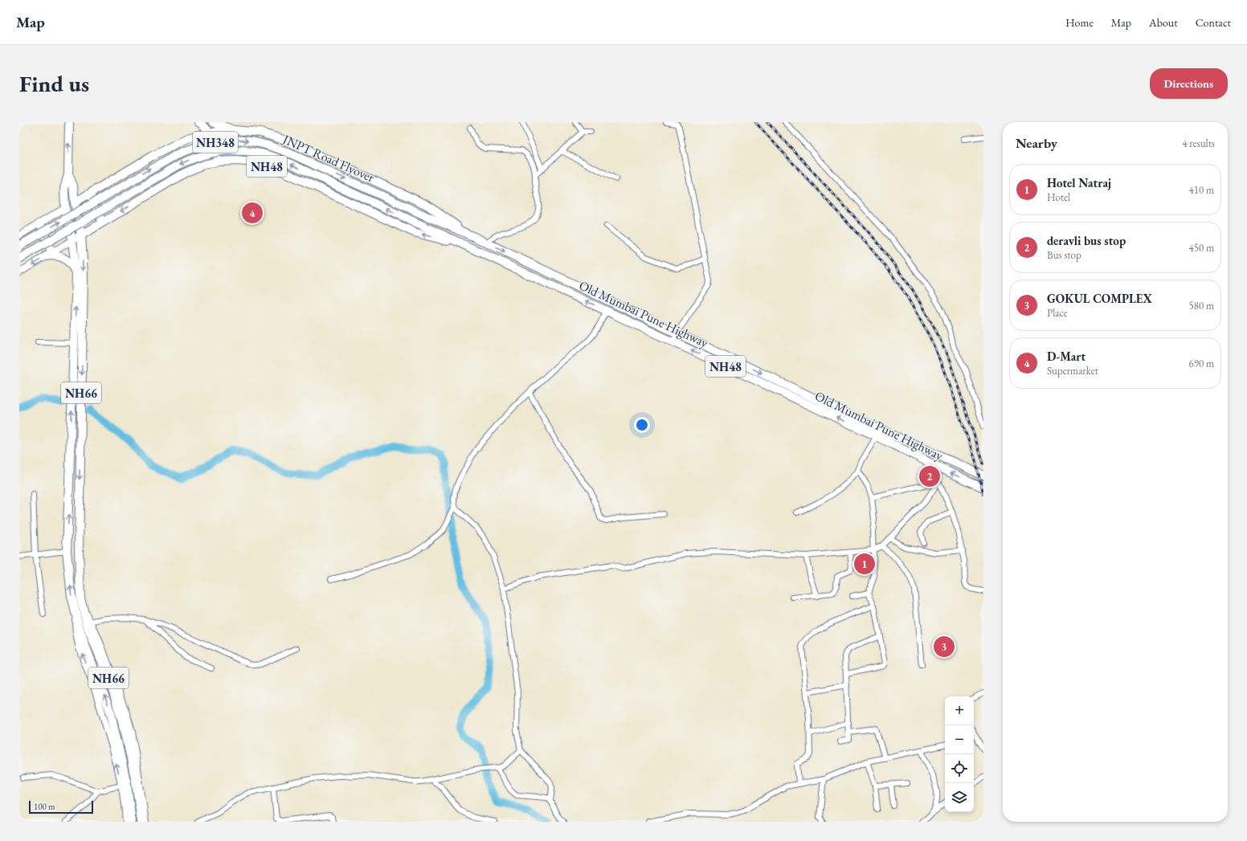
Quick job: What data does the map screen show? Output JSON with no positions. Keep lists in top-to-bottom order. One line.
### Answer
{"streets":{"highway":["NH348","JNPT Road Flyover","NH48","Old Mumbai Pune Highway","NH66"]},"crossings":[["JNPT Road Flyover","NH48"],["JNPT Road Flyover","Old Mumbai Pune Highway"],["NH48","Old Mumbai Pune Highway"],["NH48","NH66"]],"scale_bar":"100 m","page":{"header":"Map","nav":["Home","Map","About","Contact"],"buttons":"Directions","title":"Find us","heading":["Nearby","4 results"],"list":[{"mark":"1","name":"Hotel Natraj","note":"Hotel","value":"410 m"},{"mark":"2","name":"deravli bus stop","note":"Bus stop","value":"450 m"},{"mark":"3","name":"GOKUL COMPLEX","note":"Place","value":"580 m"},{"mark":"4","name":"D-Mart","note":"Supermarket","value":"690 m"}],"pins":["4","2","1","3"],"map_buttons":["+","−"],"scale":"100 m"}}
